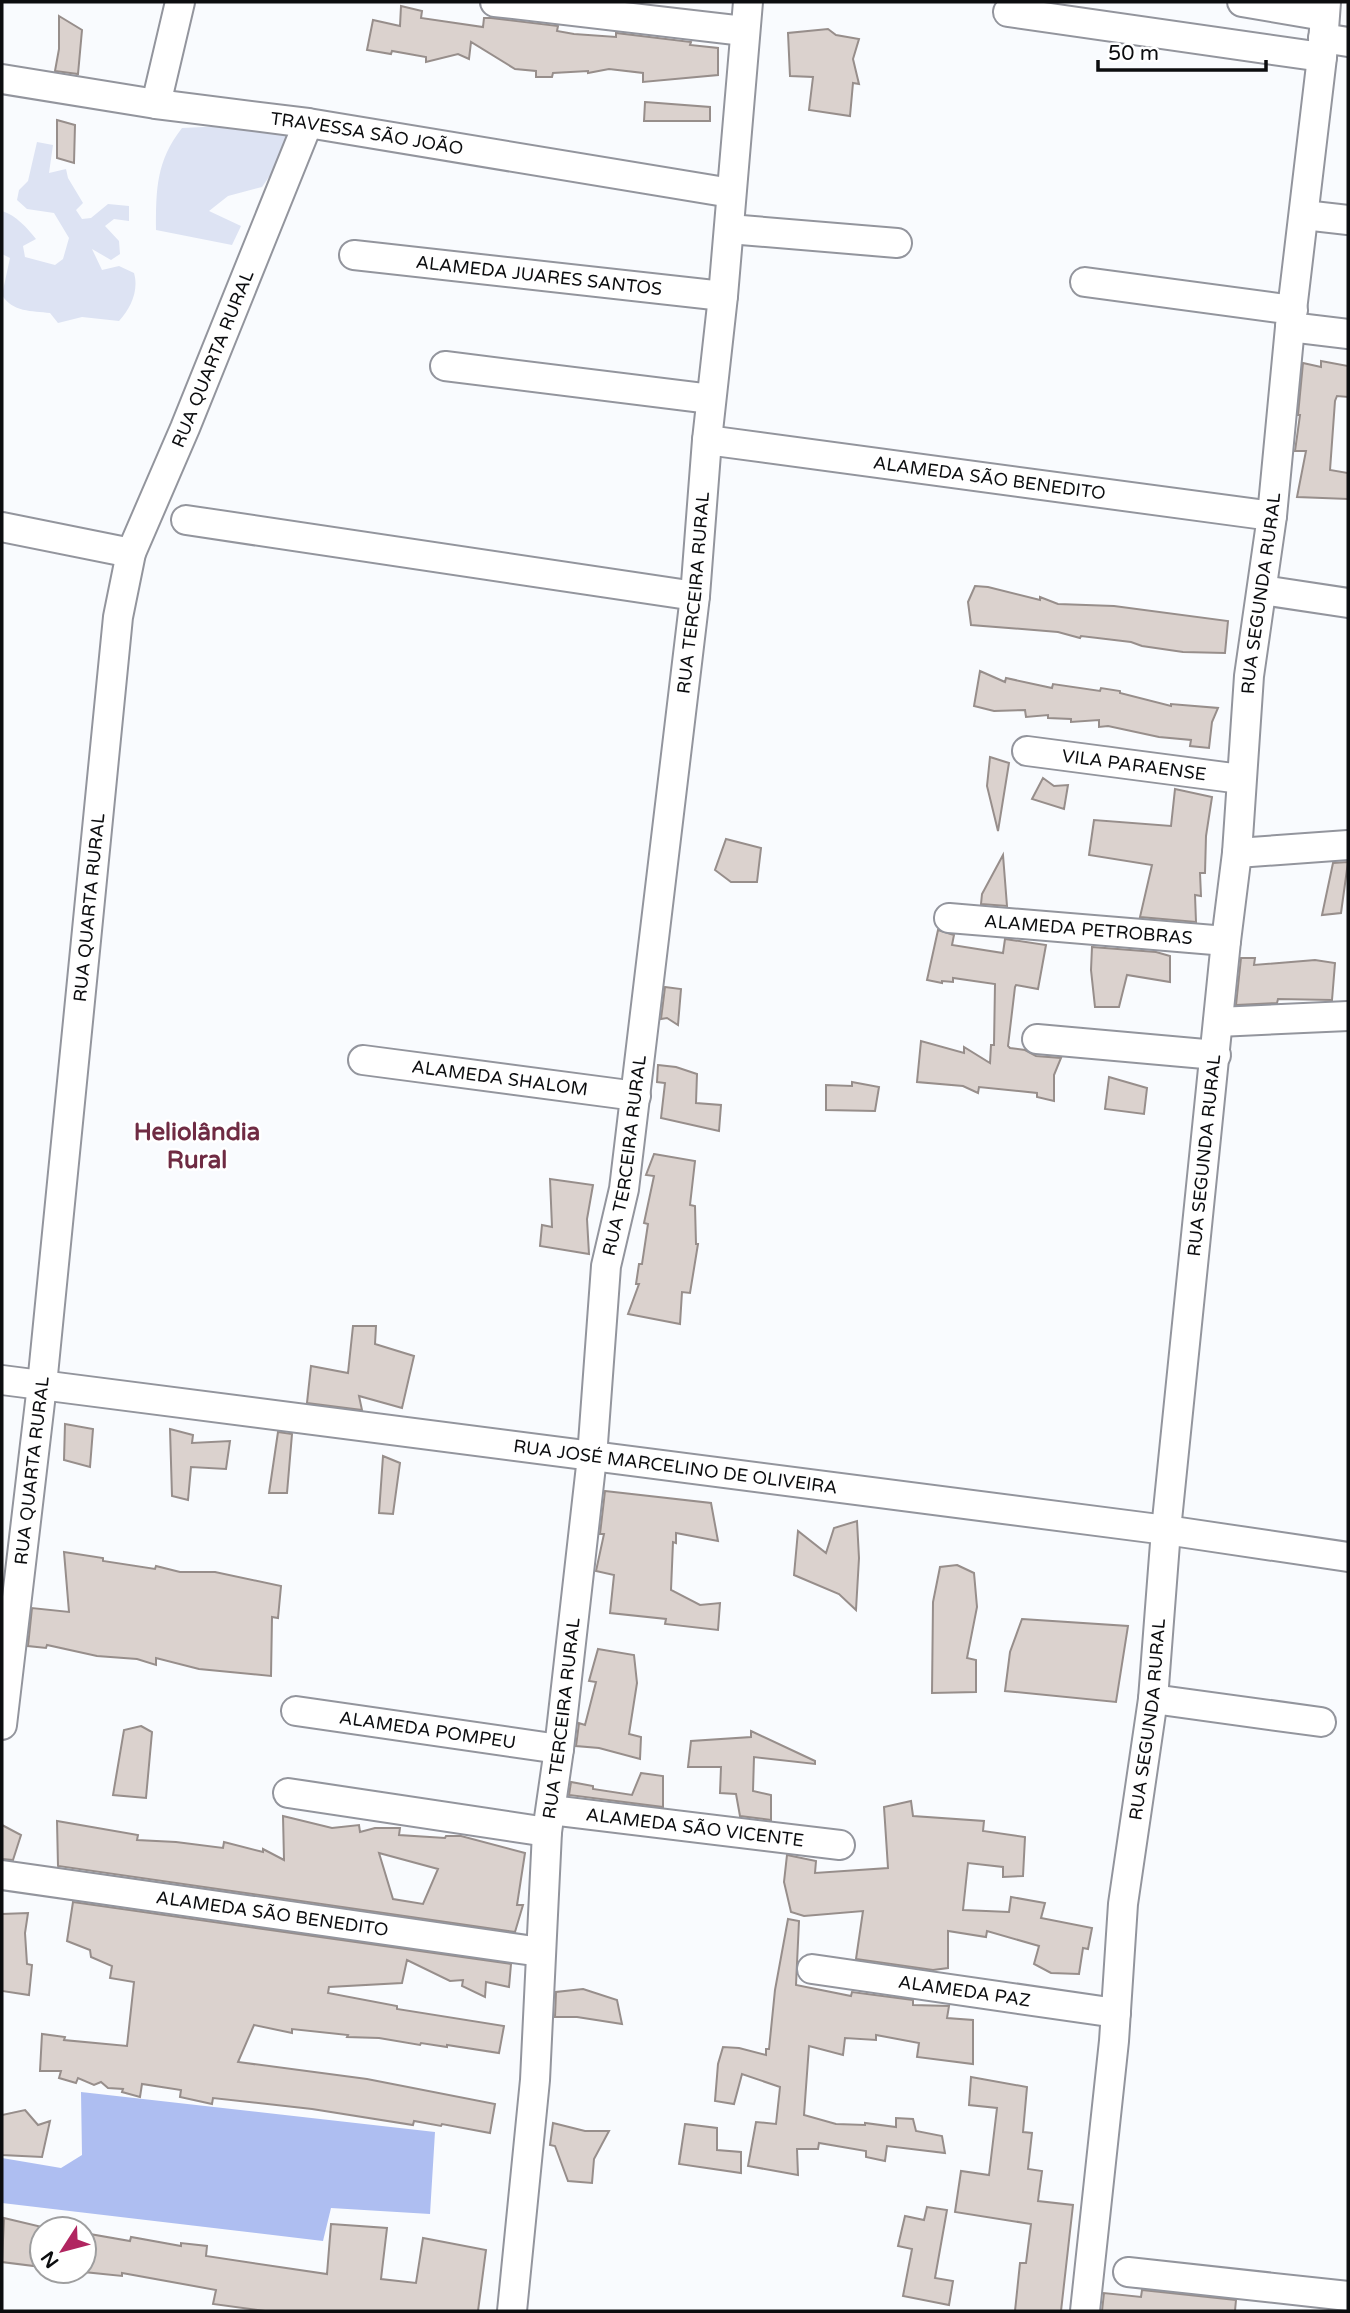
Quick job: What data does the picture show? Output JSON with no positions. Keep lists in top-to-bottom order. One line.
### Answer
{"streets":{"street":["TRAVESSA SÃO JOÃO","ALAMEDA JUARES SANTOS","RUA QUARTA RURAL","ALAMEDA SÃO BENEDITO","RUA SEGUNDA RURAL","RUA TERCEIRA RURAL","VILA PARAENSE","ALAMEDA PETROBRAS","ALAMEDA SHALOM","RUA JOSÉ MARCELINO DE OLIVEIRA","ALAMEDA POMPEU","ALAMEDA SÃO VICENTE","ALAMEDA PAZ"]},"crossings":[["TRAVESSA SÃO JOÃO","RUA QUARTA RURAL"],["TRAVESSA SÃO JOÃO","RUA TERCEIRA RURAL"],["ALAMEDA JUARES SANTOS","RUA TERCEIRA RURAL"],["RUA QUARTA RURAL","RUA JOSÉ MARCELINO DE OLIVEIRA"],["ALAMEDA SÃO BENEDITO","RUA SEGUNDA RURAL"],["ALAMEDA SÃO BENEDITO","RUA TERCEIRA RURAL"],["RUA SEGUNDA RURAL","VILA PARAENSE"],["RUA SEGUNDA RURAL","ALAMEDA PETROBRAS"],["RUA SEGUNDA RURAL","RUA JOSÉ MARCELINO DE OLIVEIRA"],["RUA SEGUNDA RURAL","ALAMEDA PAZ"],["RUA TERCEIRA RURAL","ALAMEDA SHALOM"],["RUA TERCEIRA RURAL","RUA JOSÉ MARCELINO DE OLIVEIRA"],["RUA TERCEIRA RURAL","ALAMEDA POMPEU"],["RUA TERCEIRA RURAL","ALAMEDA SÃO VICENTE"]],"districts":["Heliolândia Rural"],"scale_bar":"50 m","north":"bottom left"}
